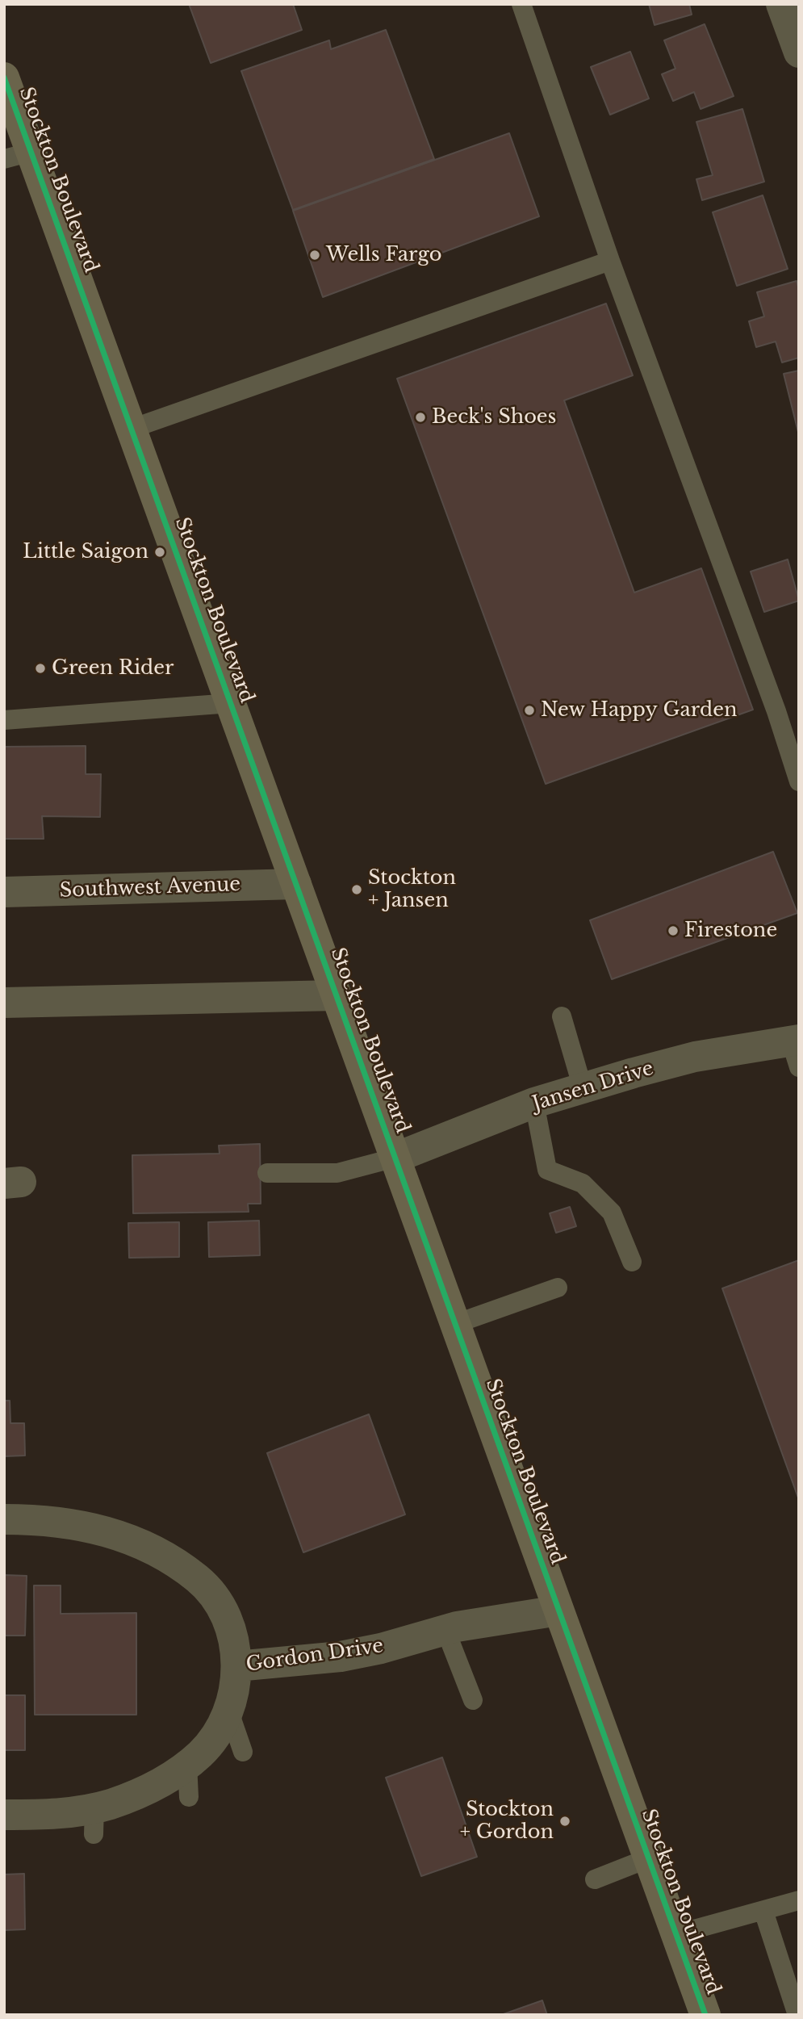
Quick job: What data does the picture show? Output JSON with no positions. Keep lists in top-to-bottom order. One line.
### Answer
{"streets":{"main road":["Stockton Boulevard"],"street":["Southwest Avenue","Jansen Drive","Gordon Drive"]},"crossings":[["Stockton Boulevard","Southwest Avenue"],["Stockton Boulevard","Jansen Drive"],["Stockton Boulevard","Gordon Drive"]],"places":["Wells Fargo","Beck's Shoes","Little Saigon","Green Rider","New Happy Garden","Stockton + Jansen","Firestone","Stockton + Gordon"]}
